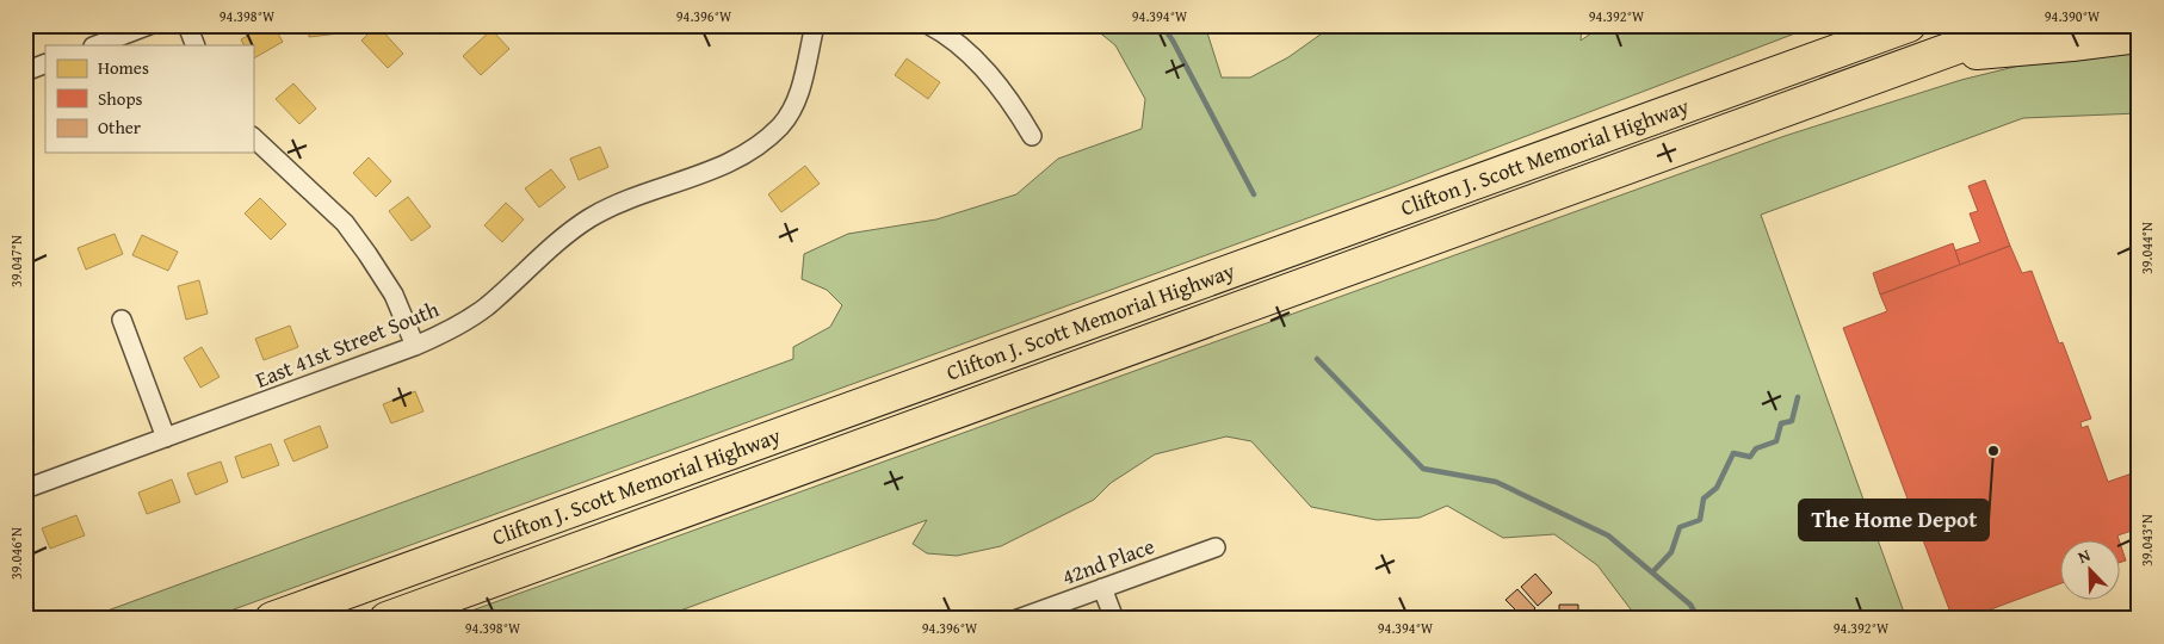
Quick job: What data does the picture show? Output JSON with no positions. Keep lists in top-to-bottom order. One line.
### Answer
{"streets":{"highway":["Clifton J. Scott Memorial Highway"],"street":["East 41st Street South","42nd Place"]},"places":["The Home Depot"],"legend":["Homes","Shops","Other"],"north":"top left","coordinates":["94.398°W","94.396°W","94.394°W","94.392°W","94.390°W","39.044°N","39.047°N","39.043°N","39.046°N"]}
